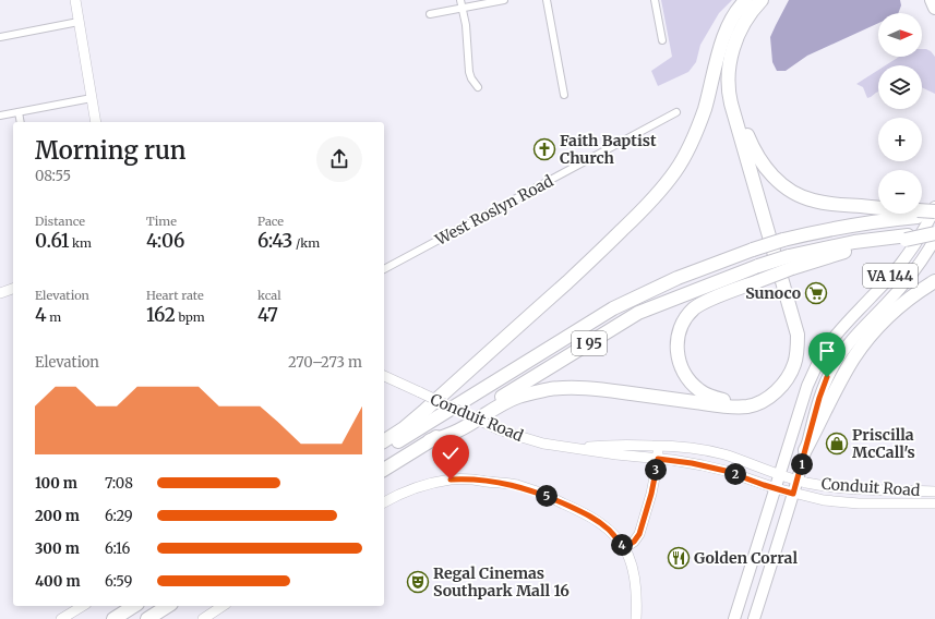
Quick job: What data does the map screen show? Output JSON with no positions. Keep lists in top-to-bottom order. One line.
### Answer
{"streets":{"highway":["I 95"],"main road":["VA 144","Conduit Road"],"street":["West Roslyn Road"]},"crossings":[["VA 144","Conduit Road"]],"places":{"church":["Faith Baptist Church"],"supermarket":["Sunoco"],"shop":["Priscilla McCall's"],"restaurant":["Golden Corral"],"theatre":["Regal Cinemas Southpark Mall 16"]},"north":"right","page":{"map_buttons":["+","−"],"heading":["Morning run","08:55"],"stats":[["Distance","0.61 km"],["Time","4:06"],["Pace","6:43 /km"],["Elevation","4 m"],["Heart rate","162 bpm"],["kcal","47"]],"chart":["Elevation","270–273 m"],"pins":["1","3","2","5","4"],"list":[{"name":"100 m","note":"7:08"},{"name":"200 m","note":"6:29"},{"name":"300 m","note":"6:16"},{"name":"400 m","note":"6:59"}]}}
